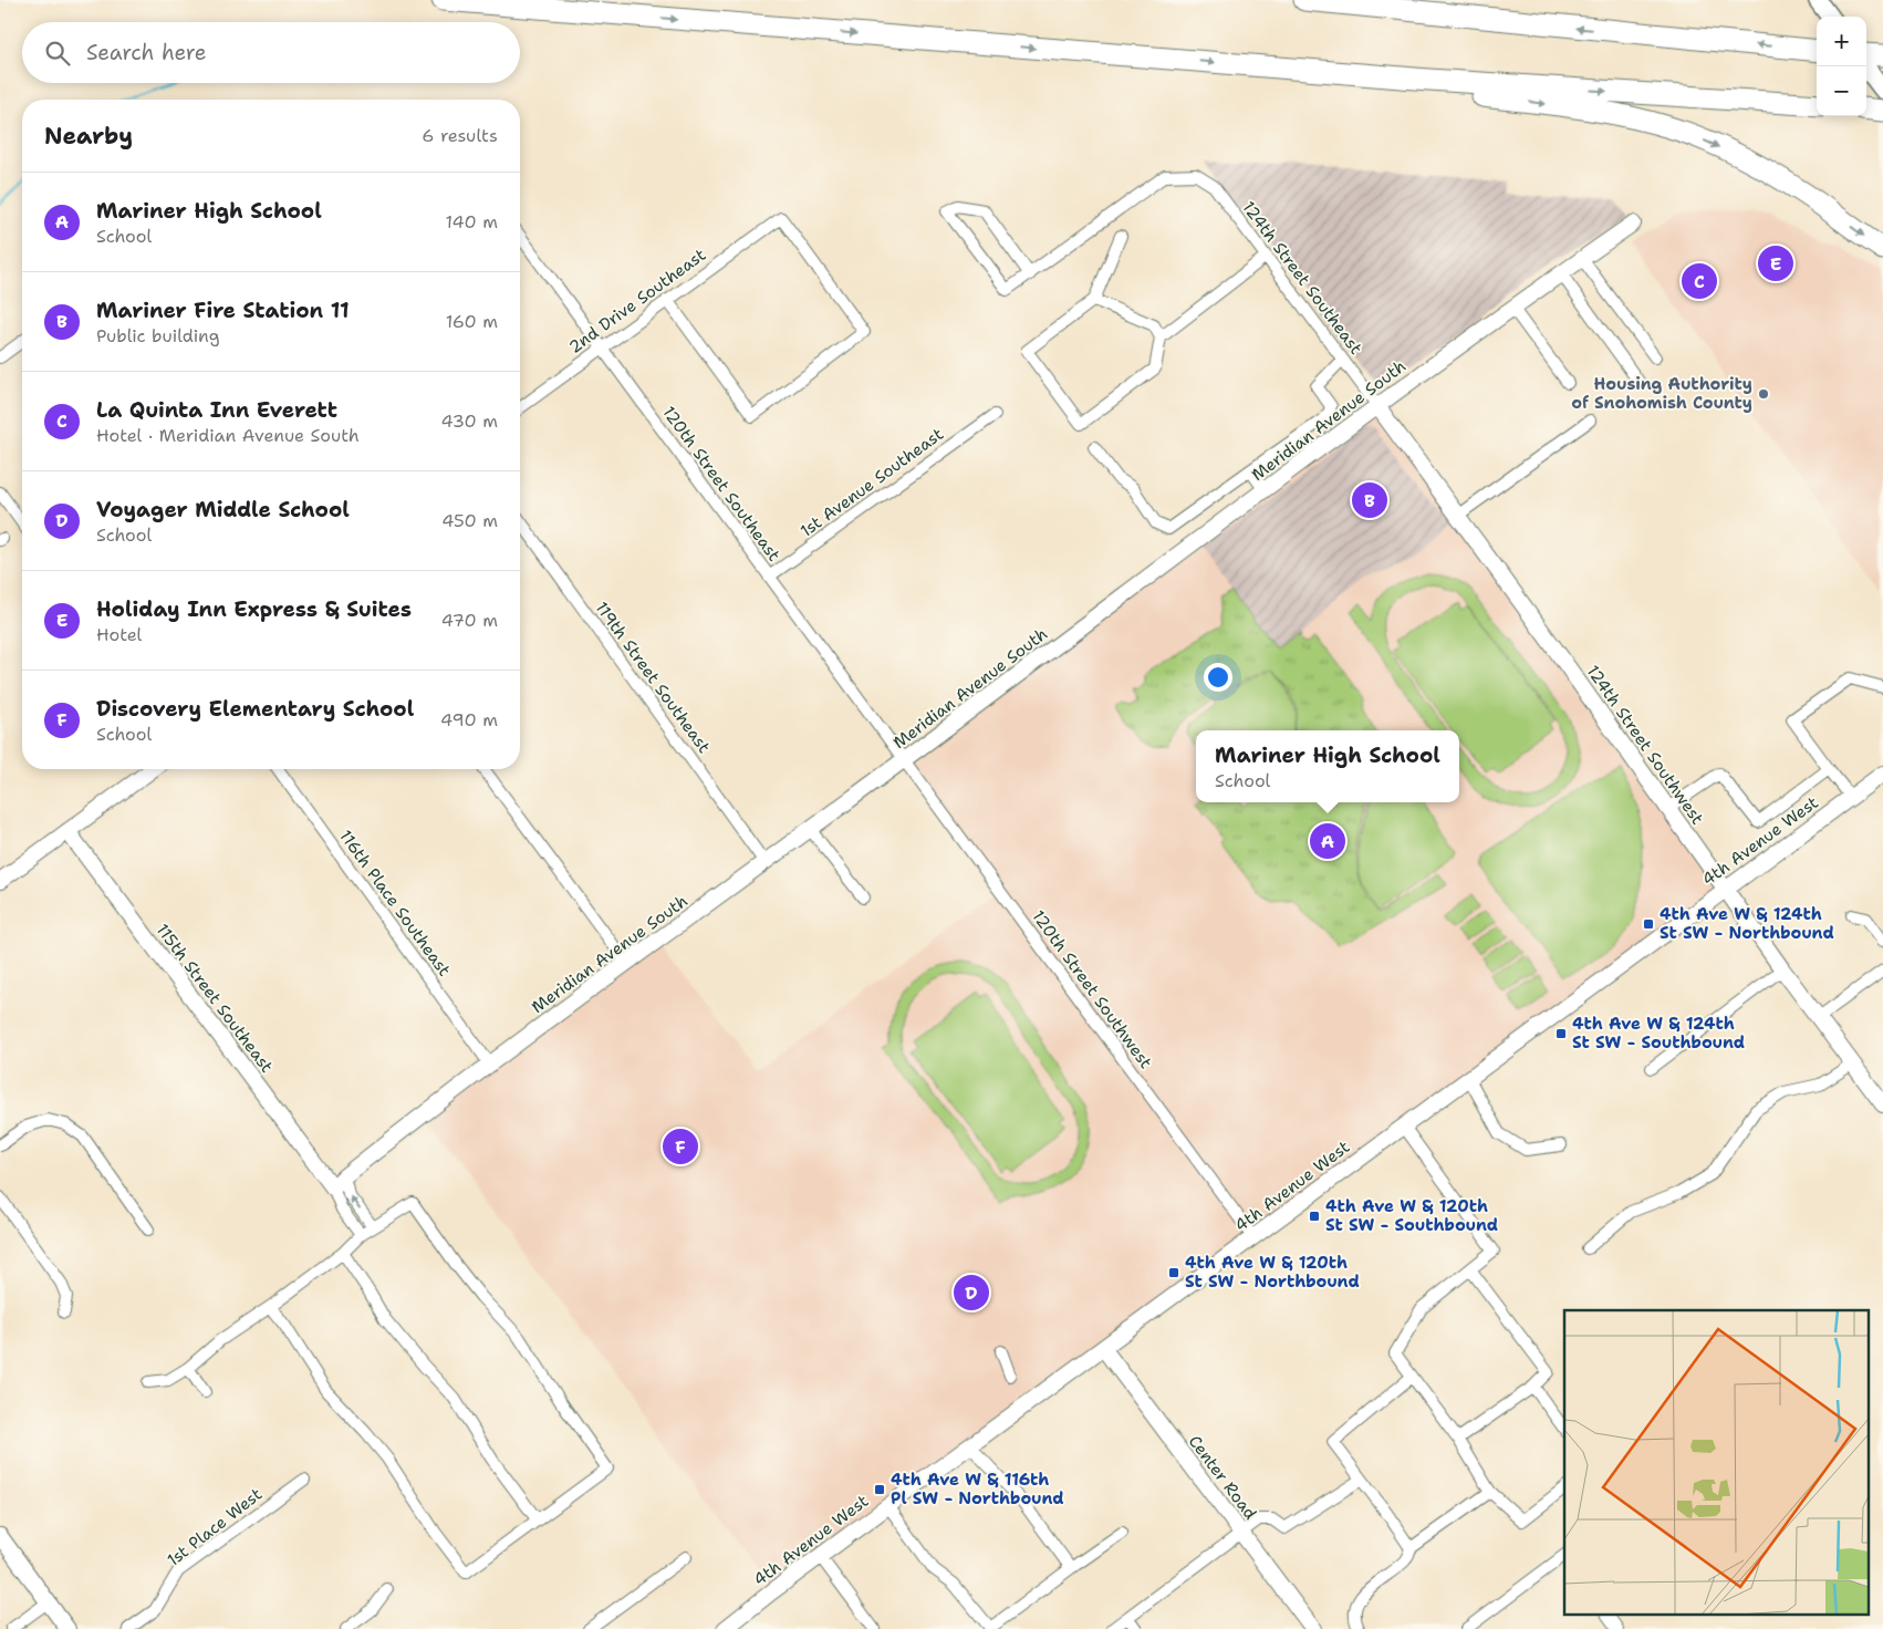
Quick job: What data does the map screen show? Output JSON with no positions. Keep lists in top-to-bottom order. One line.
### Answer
{"streets":{"street":["124th Street Southeast","2nd Drive Southeast","Meridian Avenue South","1st Avenue Southeast","120th Street Southeast","119th Street Southeast","124th Street Southwest","4th Avenue West","116th Place Southeast","120th Street Southwest","115th Street Southeast","Center Road","1st Place West"]},"crossings":[["124th Street Southeast","Meridian Avenue South"],["124th Street Southeast","124th Street Southwest"],["2nd Drive Southeast","120th Street Southeast"],["Meridian Avenue South","120th Street Southeast"],["Meridian Avenue South","119th Street Southeast"],["Meridian Avenue South","124th Street Southwest"],["Meridian Avenue South","116th Place Southeast"],["Meridian Avenue South","120th Street Southwest"],["Meridian Avenue South","115th Street Southeast"],["1st Avenue Southeast","120th Street Southeast"],["120th Street Southeast","120th Street Southwest"],["124th Street Southwest","4th Avenue West"],["4th Avenue West","120th Street Southwest"],["4th Avenue West","Center Road"]],"places":{"other":["Housing Authority of Snohomish County"],"transit":["4th Ave W & 124th St SW - Northbound","4th Ave W & 124th St SW - Southbound","4th Ave W & 120th St SW - Southbound","4th Ave W & 120th St SW - Northbound","4th Ave W & 116th Pl SW - Northbound"]},"page":{"map_buttons":["+","−"],"search":"Search here","heading":["Nearby","6 results"],"list":[{"mark":"A","name":"Mariner High School","note":"School","value":"140 m"},{"mark":"B","name":"Mariner Fire Station 11","note":"Public building","value":"160 m"},{"mark":"C","name":"La Quinta Inn Everett","note":"Hotel · Meridian Avenue South","value":"430 m"},{"mark":"D","name":"Voyager Middle School","note":"School","value":"450 m"},{"mark":"E","name":"Holiday Inn Express & Suites","note":"Hotel","value":"470 m"},{"mark":"F","name":"Discovery Elementary School","note":"School","value":"490 m"}],"pins":["E","C","B","A","F","D"],"popup":["Mariner High School","School"]}}
